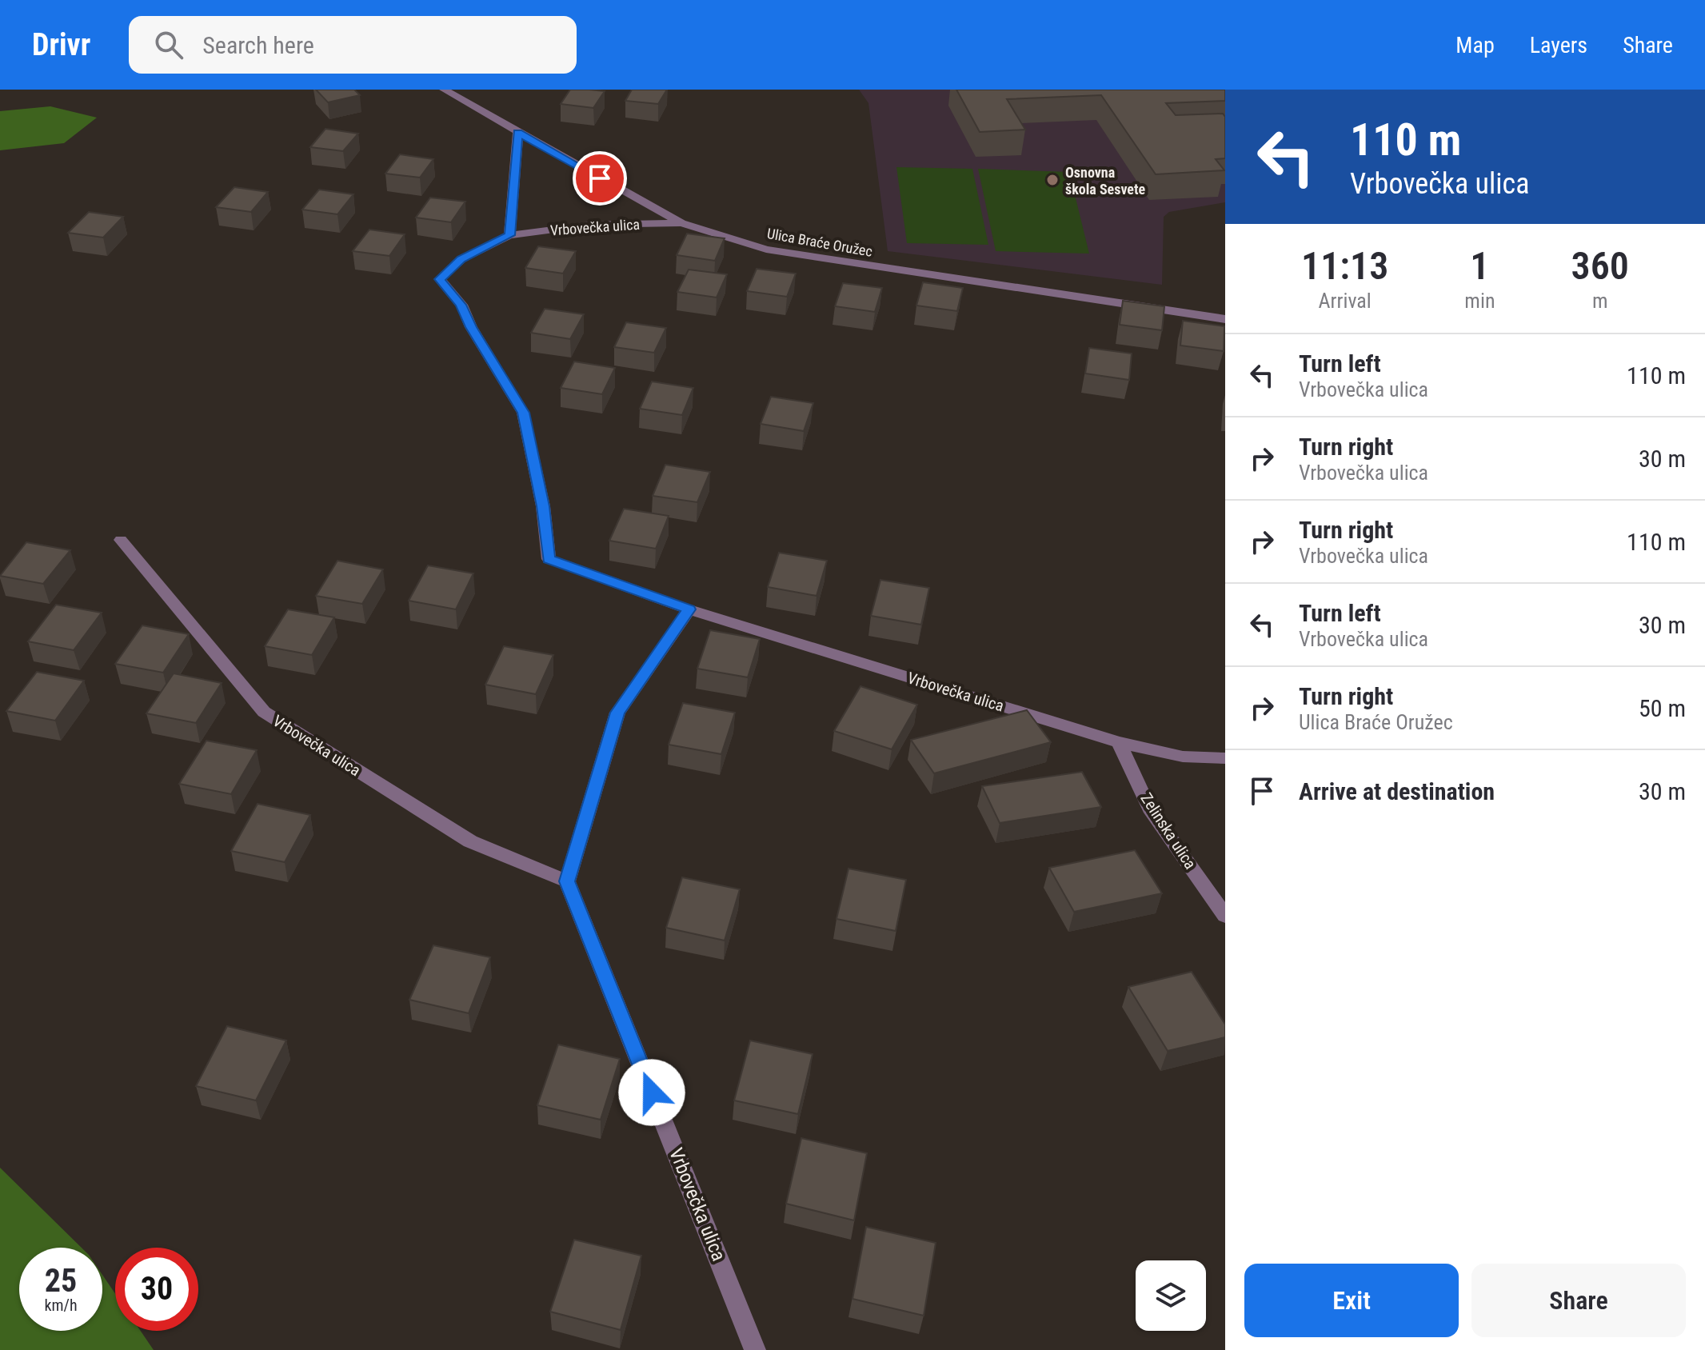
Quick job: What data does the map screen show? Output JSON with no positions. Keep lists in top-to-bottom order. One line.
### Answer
{"streets":{"street":["Vrbovečka ulica","Ulica Braće Oružec","Zelinska ulica"]},"crossings":[["Vrbovečka ulica","Ulica Braće Oružec"],["Vrbovečka ulica","Zelinska ulica"]],"places":["Osnovna škola Sesvete"],"page":{"header":"Drivr","search":"Search here","nav":["Map","Layers","Share"],"turn":["110 m","Vrbovečka ulica"],"eta":["11:13","Arrival","1","min","360","m"],"list":[{"name":"Turn left","note":"Vrbovečka ulica","value":"110 m"},{"name":"Turn right","note":"Vrbovečka ulica","value":"30 m"},{"name":"Turn right","note":"Vrbovečka ulica","value":"110 m"},{"name":"Turn left","note":"Vrbovečka ulica","value":"30 m"},{"name":"Turn right","note":"Ulica Braće Oružec","value":"50 m"},{"name":"Arrive at destination","value":"30 m"}],"speed":"25 km/h","limit":"30","buttons":["Exit","Share"]}}
